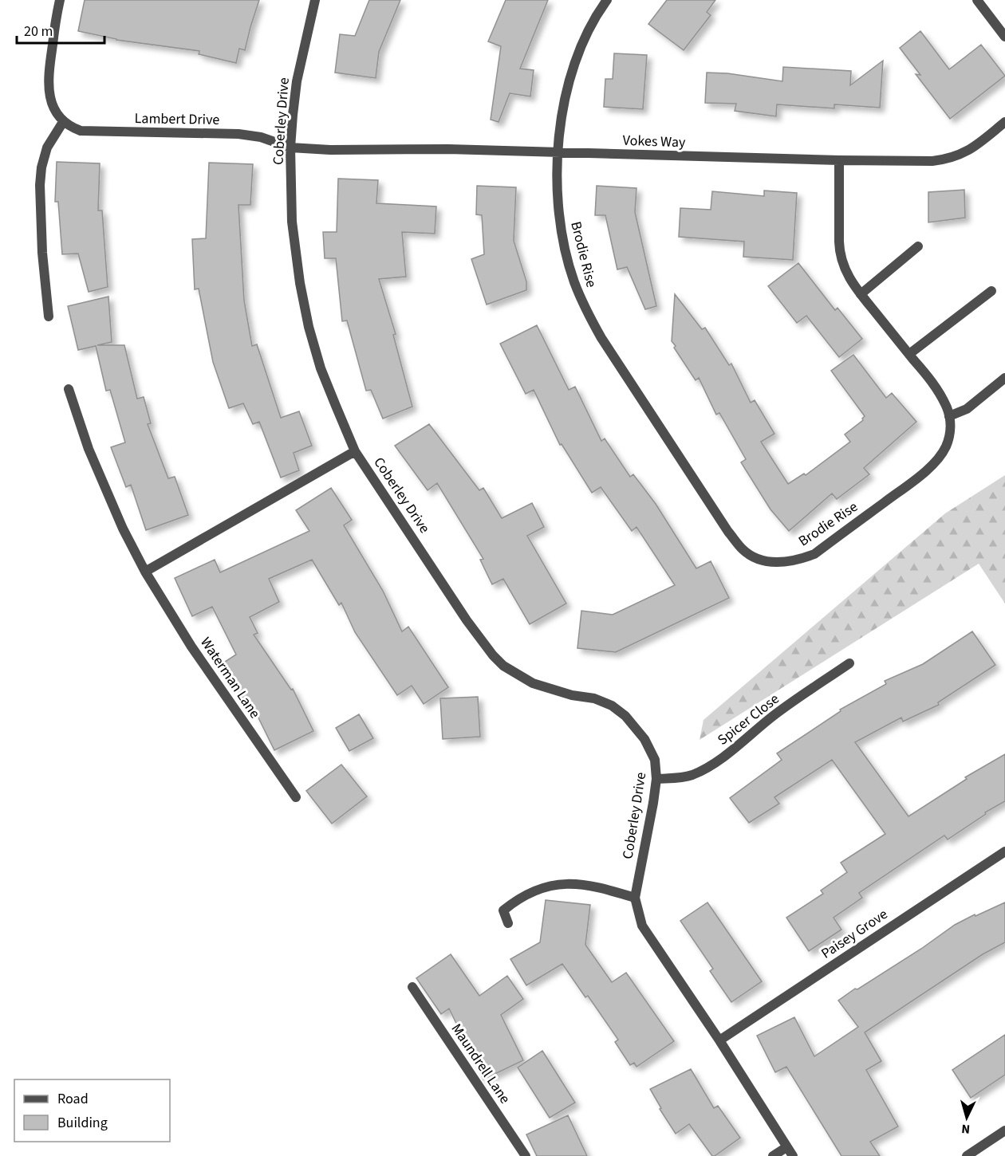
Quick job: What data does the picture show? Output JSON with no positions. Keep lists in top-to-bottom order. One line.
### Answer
{"streets":{"street":["Lambert Drive","Coberley Drive","Vokes Way","Brodie Rise","Waterman Lane","Spicer Close","Paisey Grove","Maundrell Lane"]},"crossings":[["Lambert Drive","Coberley Drive"],["Lambert Drive","Vokes Way"],["Coberley Drive","Vokes Way"],["Coberley Drive","Spicer Close"],["Coberley Drive","Paisey Grove"],["Vokes Way","Brodie Rise"]],"legend":["Road","Building"],"scale_bar":"20 m","north":"bottom"}
